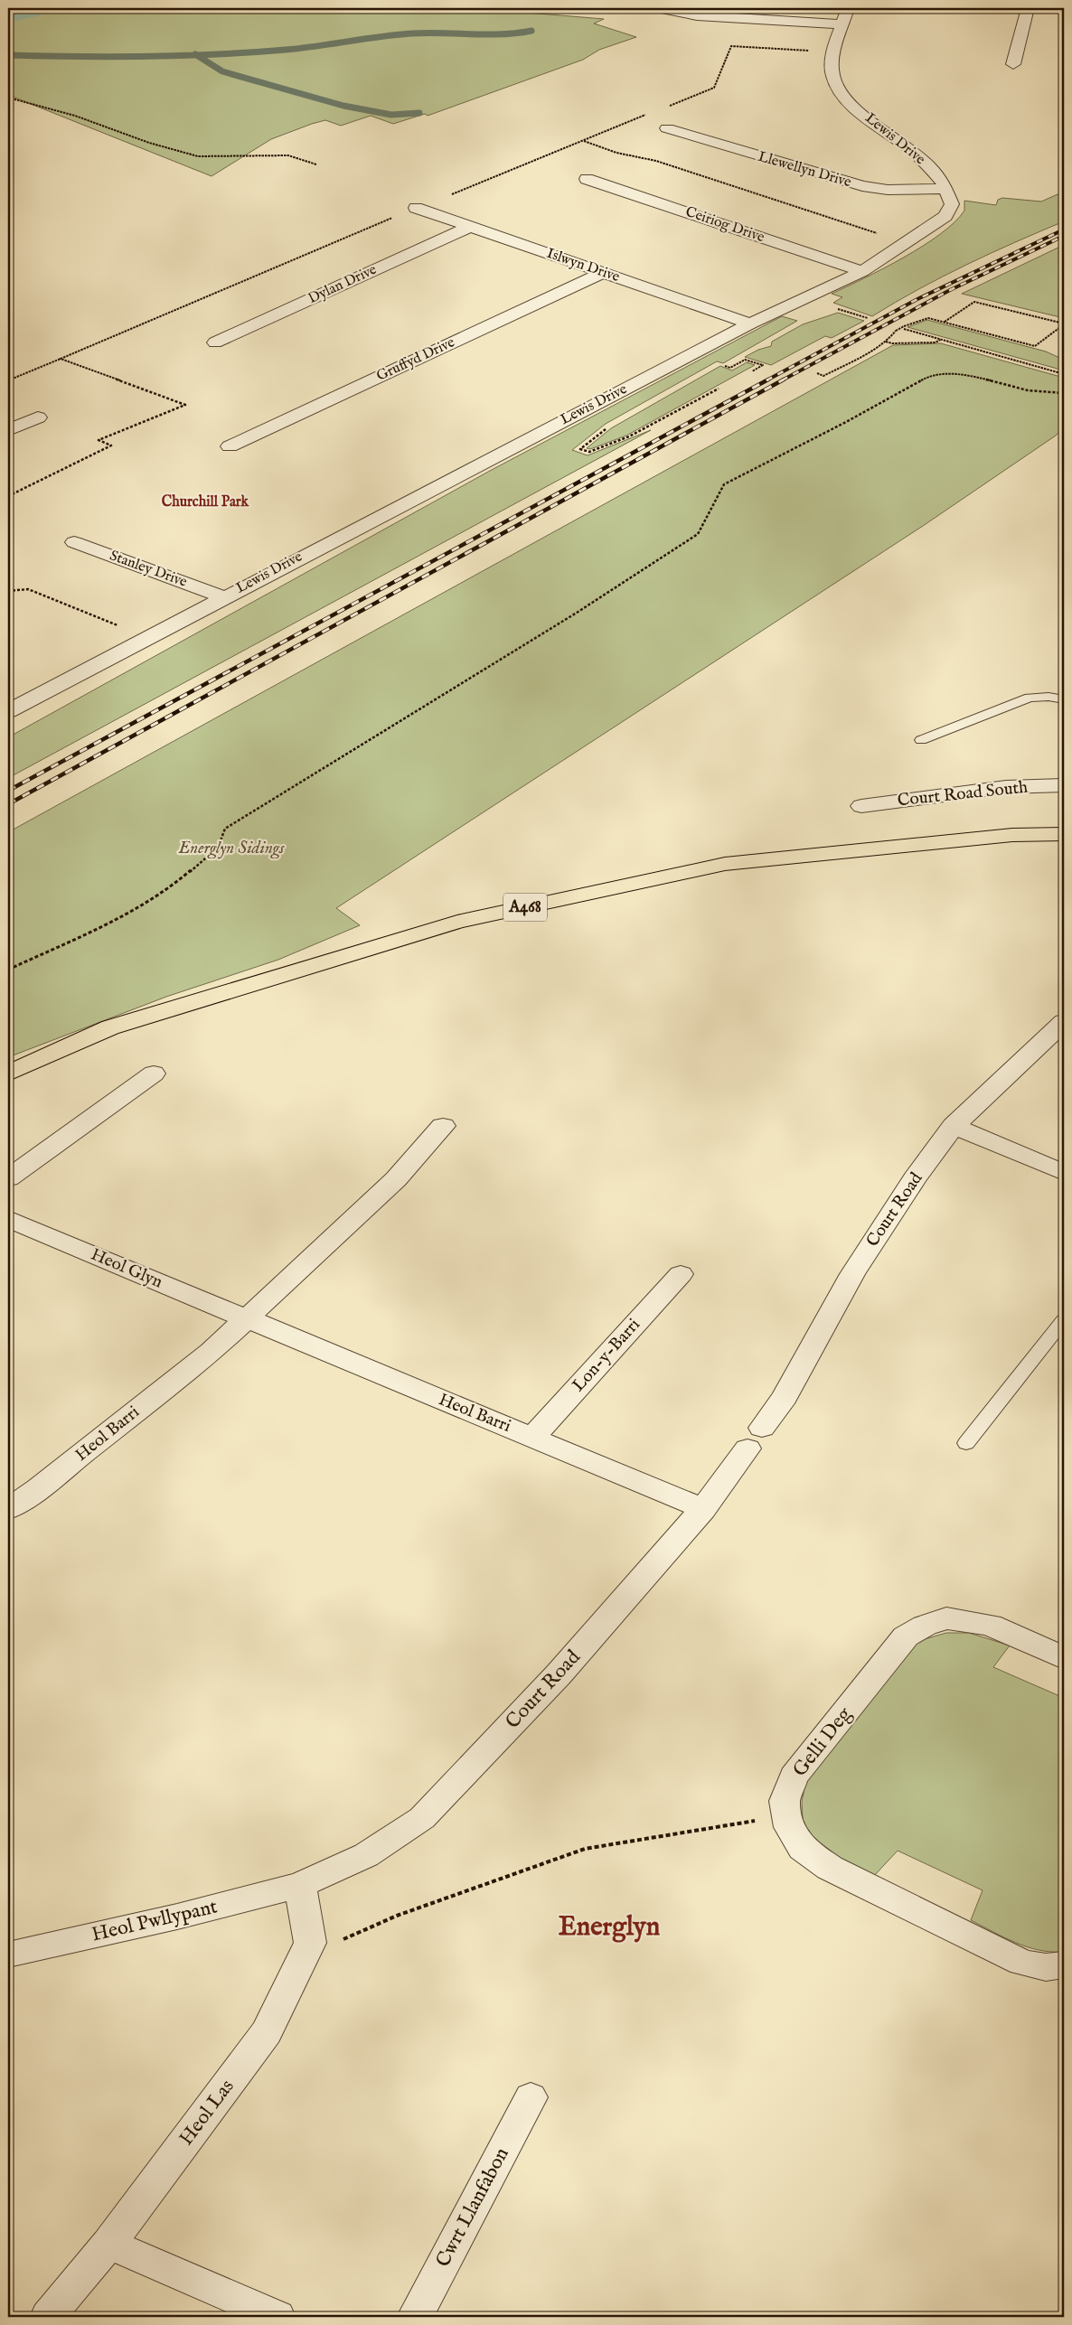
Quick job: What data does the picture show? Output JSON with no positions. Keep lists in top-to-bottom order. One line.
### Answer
{"streets":{"main road":["A468"],"street":["Lewis Drive","Llewellyn Drive","Ceiriog Drive","Islwyn Drive","Dylan Drive","Gruffyd Drive","Stanley Drive","Court Road South","Court Road","Heol Glyn","Lon-y-Barri","Heol Barri","Gelli Deg","Heol Pwllypant","Heol Las","Cwrt Llanfabon"]},"crossings":[["Lewis Drive","Llewellyn Drive"],["Lewis Drive","Ceiriog Drive"],["Lewis Drive","Islwyn Drive"],["Lewis Drive","Stanley Drive"],["Islwyn Drive","Dylan Drive"],["Islwyn Drive","Gruffyd Drive"],["Court Road","Heol Barri"],["Court Road","Heol Pwllypant"],["Court Road","Heol Las"],["Heol Glyn","Heol Barri"],["Lon-y-Barri","Heol Barri"],["Heol Pwllypant","Heol Las"]],"districts":["Churchill Park","Energlyn"],"parks":["Energlyn Sidings"]}
